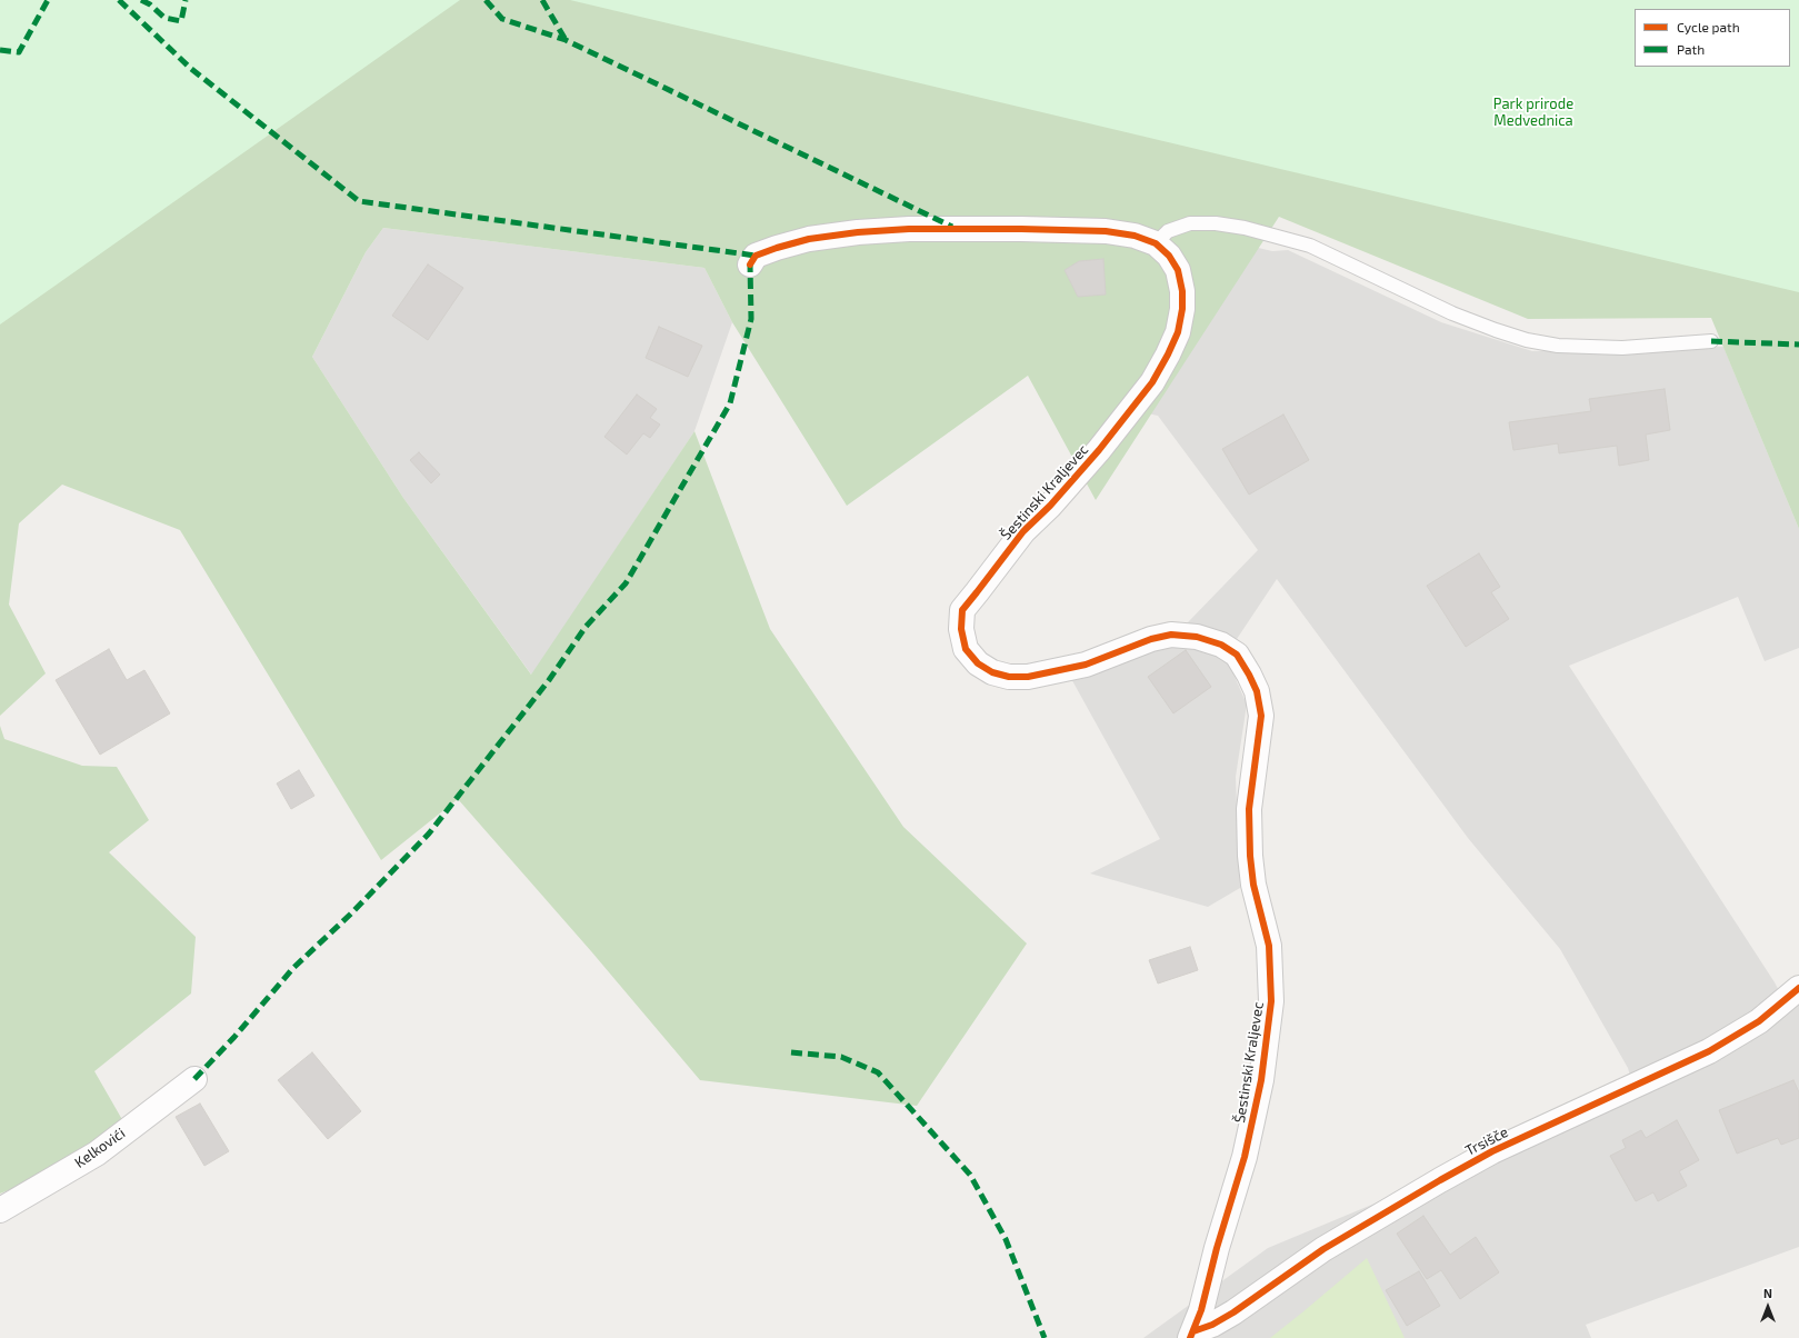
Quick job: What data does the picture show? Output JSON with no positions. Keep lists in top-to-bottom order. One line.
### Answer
{"streets":{"street":["Šestinski Kraljevec","Trsišče","Kelkovići"]},"crossings":[["Šestinski Kraljevec","Trsišče"]],"parks":["Park prirode Medvednica"],"legend":["Cycle path","Path"],"north":"top"}
